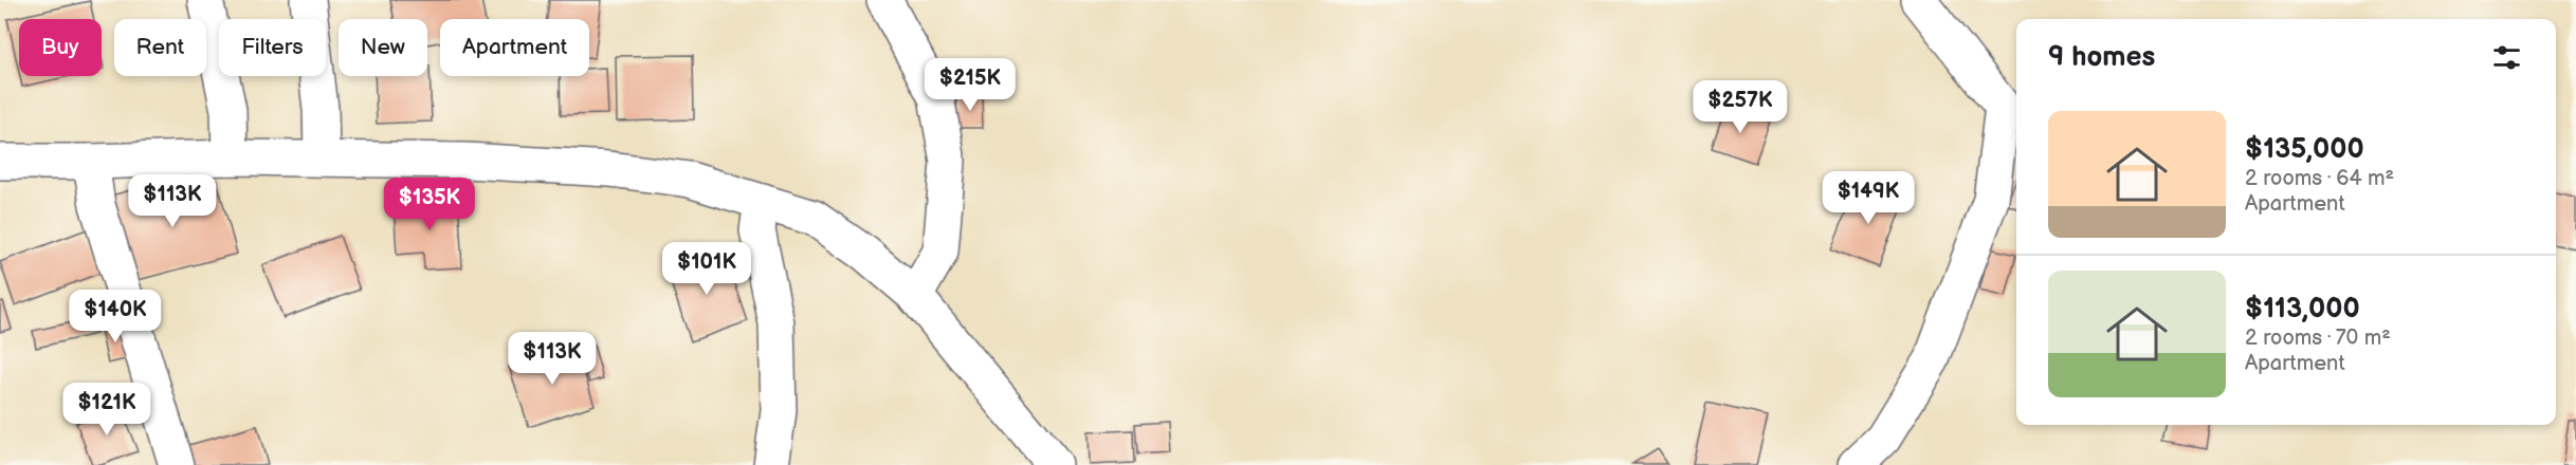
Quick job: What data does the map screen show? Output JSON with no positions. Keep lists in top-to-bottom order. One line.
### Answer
{"page":{"chip":["Buy","Rent","Filters","New","Apartment"],"heading":"9 homes","price":["$215K","$257K","$149K","$113K","$135K","$101K","$140K","$113K","$121K"],"list":[{"name":"$135,000","note":"2 rooms · 64 m² · Apartment"},{"name":"$113,000","note":"2 rooms · 70 m² · Apartment"}]}}
